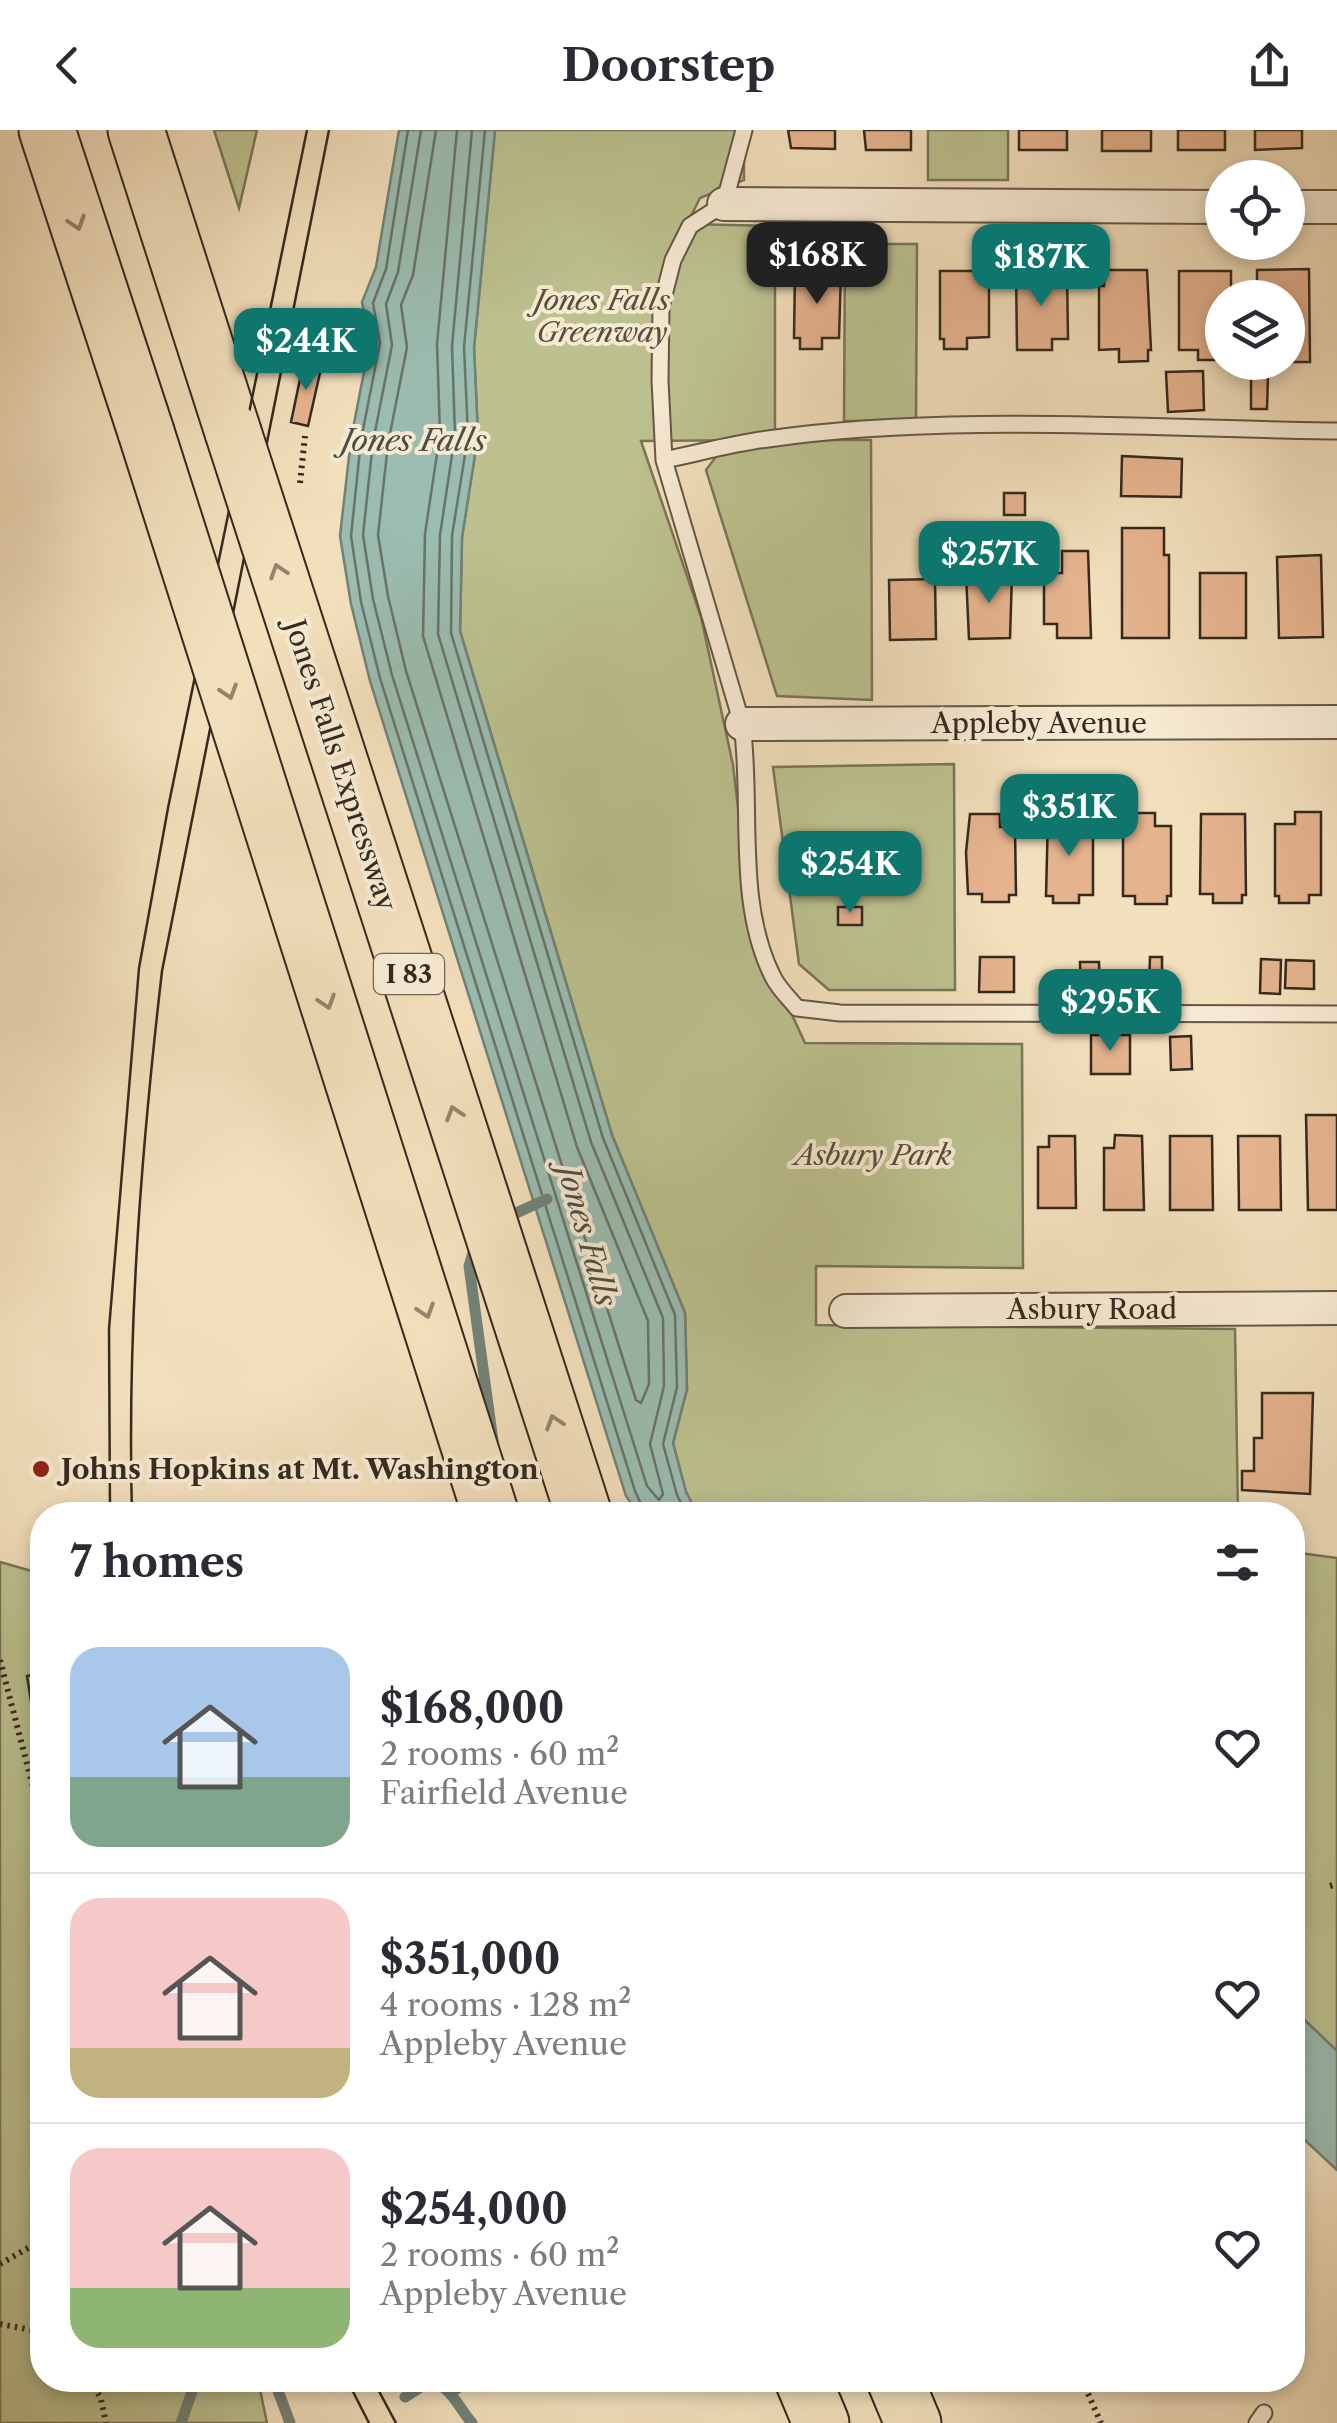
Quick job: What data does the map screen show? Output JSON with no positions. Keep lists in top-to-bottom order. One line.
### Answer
{"streets":{"highway":["Jones Falls Expressway","I 83"],"street":["Appleby Avenue","Asbury Road"]},"water":["Jones Falls"],"parks":["Jones Falls Greenway","Asbury Park"],"places":["Johns Hopkins at Mt. Washington"],"page":{"header":"Doorstep","price":["$168K","$187K","$244K","$257K","$351K","$254K","$295K"],"heading":"7 homes","list":[{"name":"$168,000","note":"2 rooms · 60 m² · Fairfield Avenue"},{"name":"$351,000","note":"4 rooms · 128 m² · Appleby Avenue"},{"name":"$254,000","note":"2 rooms · 60 m² · Appleby Avenue"}]}}
